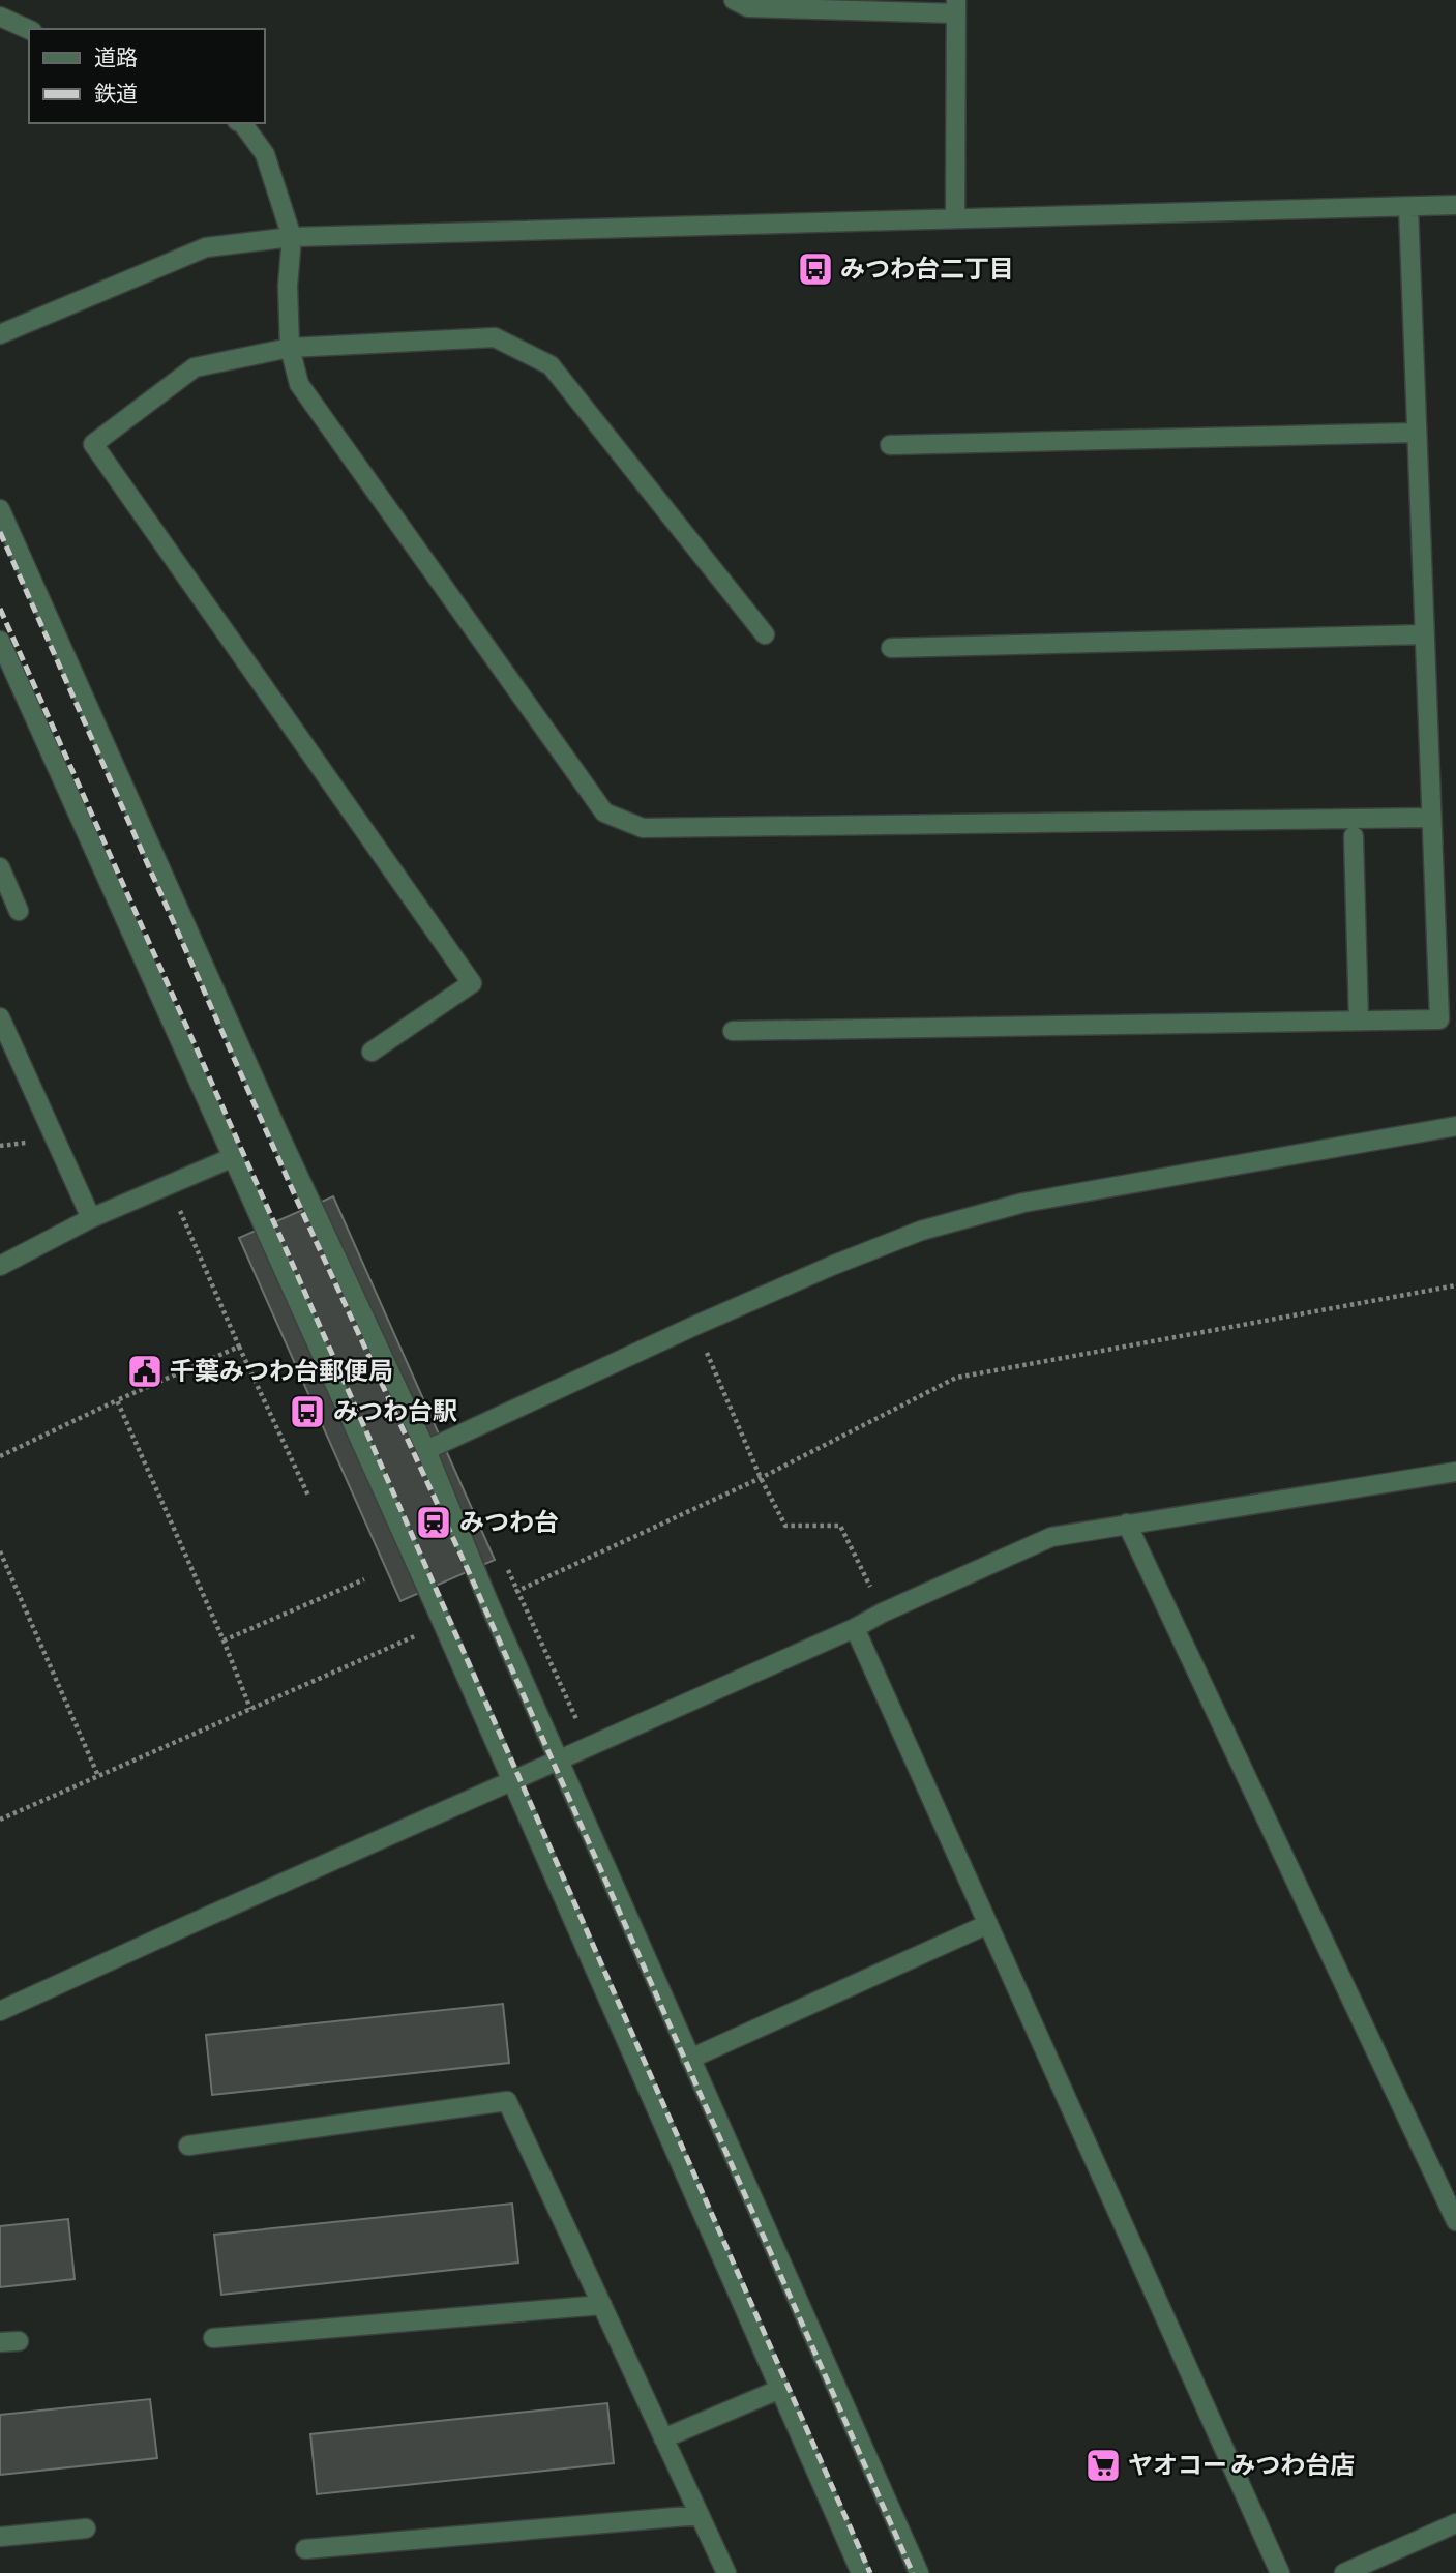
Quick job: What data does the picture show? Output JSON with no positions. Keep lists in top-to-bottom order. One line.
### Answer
{"places":{"bus stop":["みつわ台二丁目","みつわ台駅"],"public building":["千葉みつわ台郵便局"],"station":["みつわ台"],"supermarket":["ヤオコー みつわ台店"]},"legend":["道路","鉄道"]}
